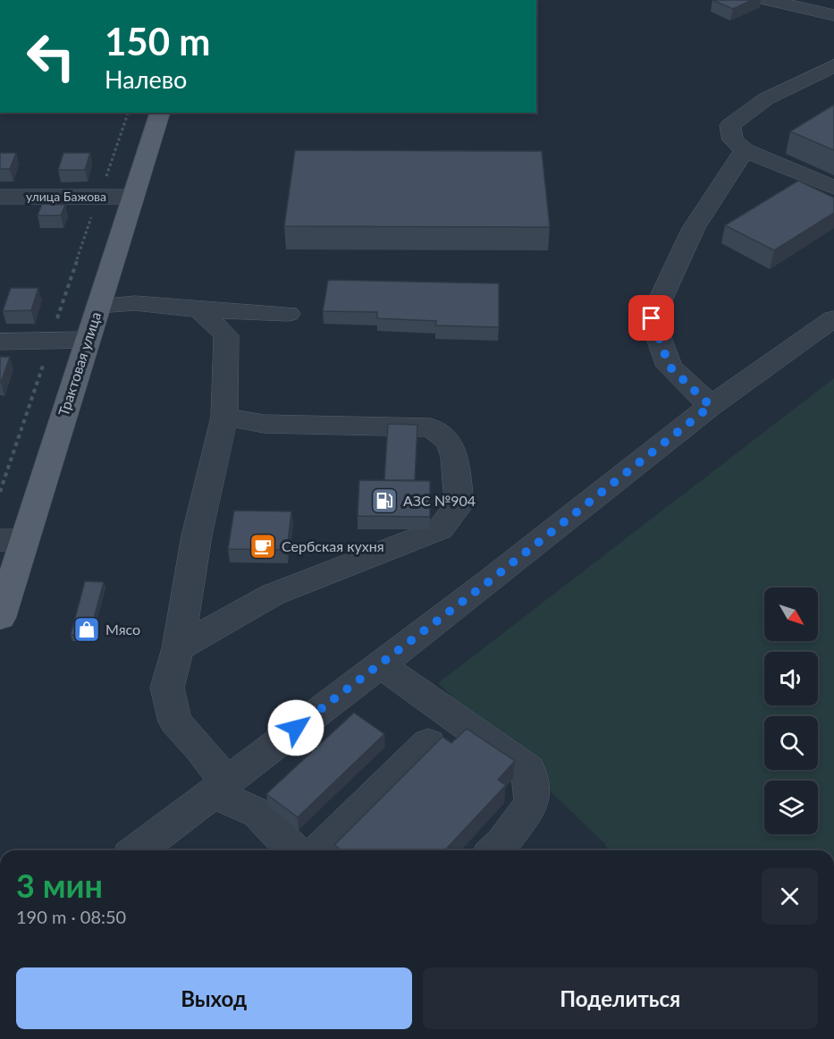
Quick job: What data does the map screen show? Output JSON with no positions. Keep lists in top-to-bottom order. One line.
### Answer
{"streets":{"main road":["Трактовая улица"],"street":["улица Бажова"]},"crossings":[["улица Бажова","Трактовая улица"]],"places":{"fuel station":["АЗС №904"],"cafe":["Сербская кухня"],"shop":["Мясо"]},"north":"bottom right","page":{"turn":["150 m","Налево"],"heading":["3 мин","190 m · 08:50"],"buttons":["Выход","Поделиться"]}}
